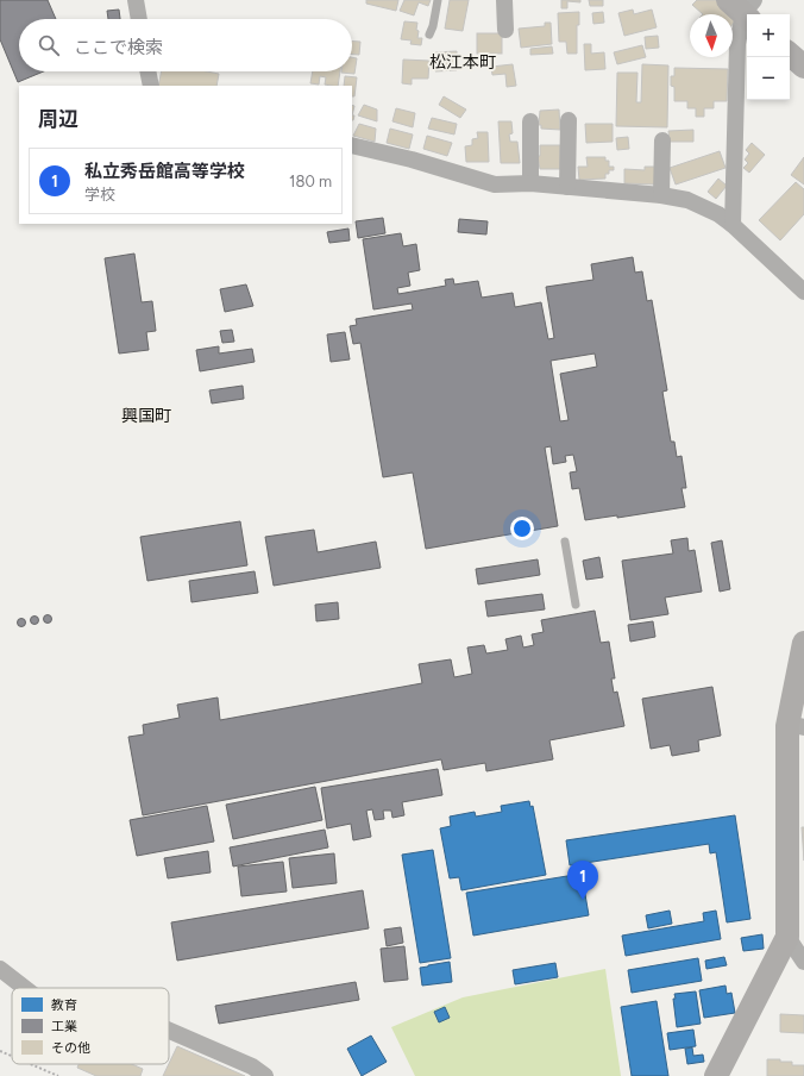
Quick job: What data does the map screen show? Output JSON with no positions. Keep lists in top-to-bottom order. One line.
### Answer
{"districts":["松江本町","興国町"],"legend":["教育","工業","その他"],"north":"bottom","page":{"map_buttons":["+","−"],"search":"ここで検索","heading":"周辺","list":[{"mark":"1","name":"私立秀岳館高等学校","note":"学校","value":"180 m"}],"pins":"1"}}
